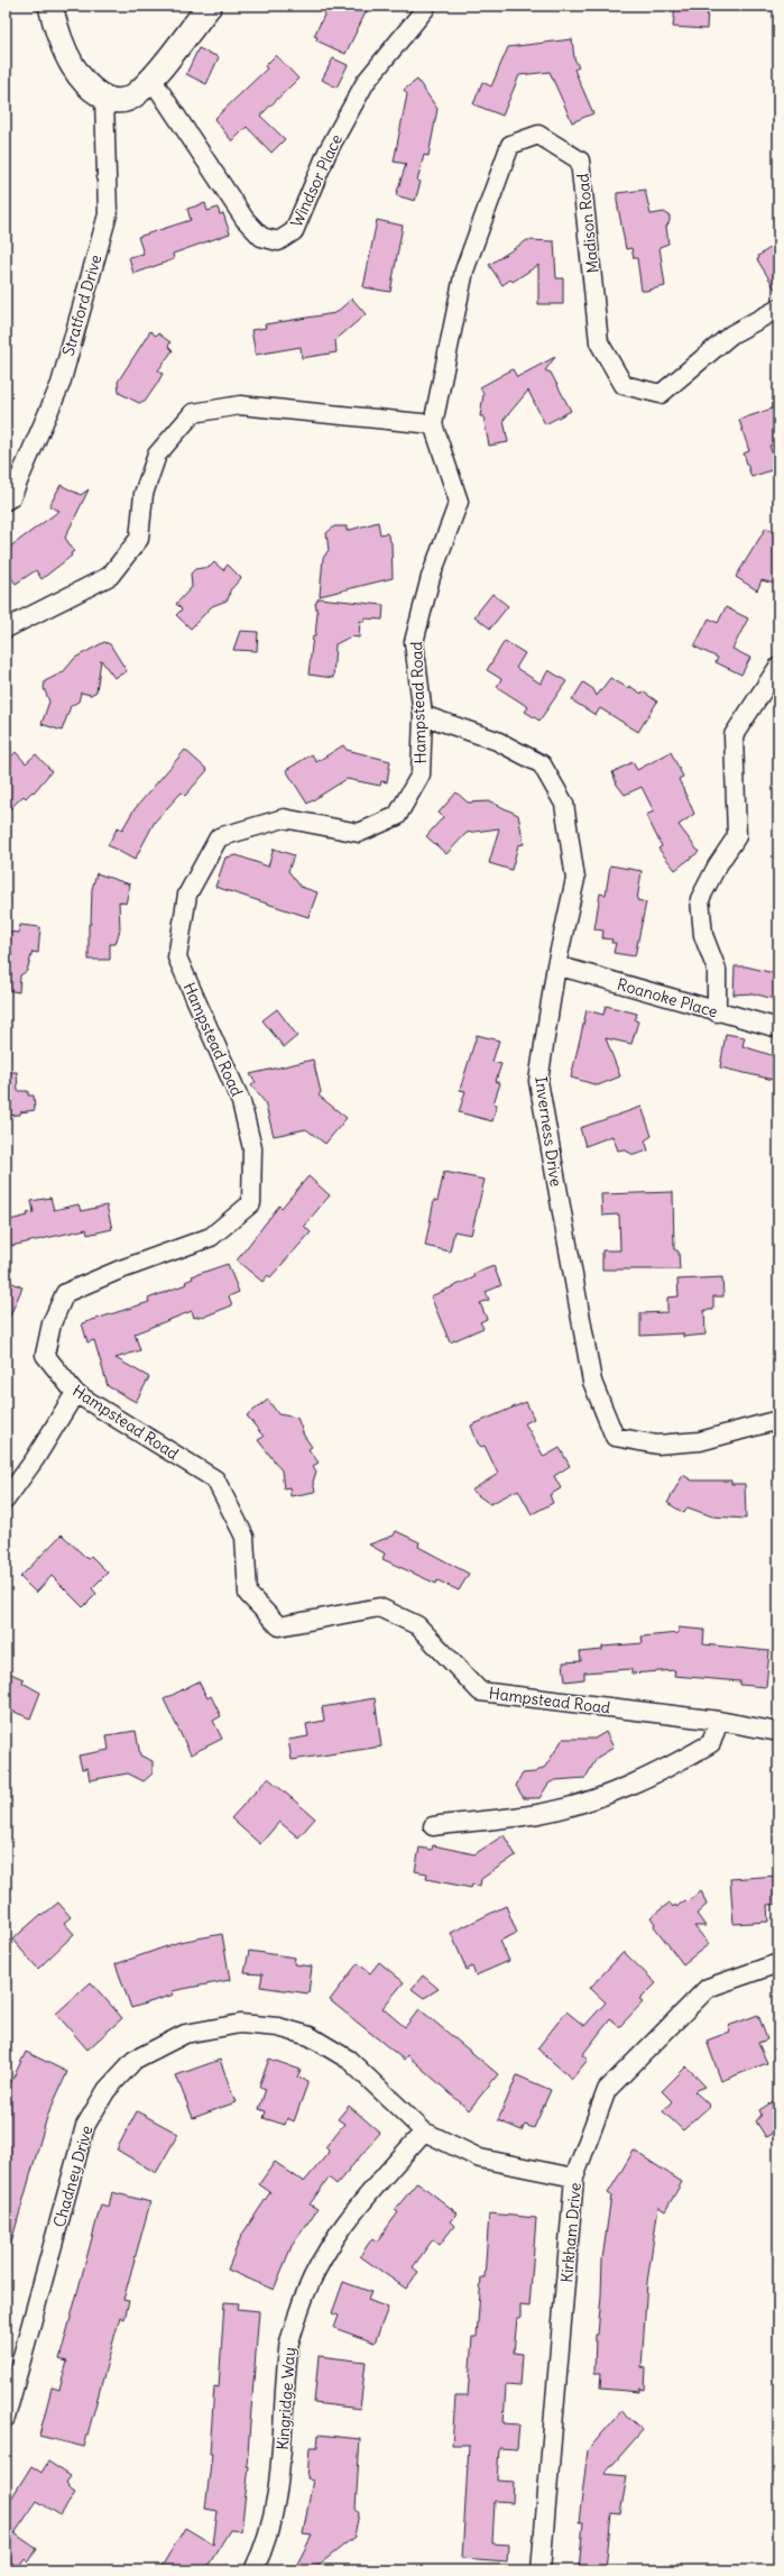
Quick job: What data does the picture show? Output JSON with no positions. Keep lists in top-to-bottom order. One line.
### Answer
{"streets":{"street":["Windsor Place","Madison Road","Stratford Drive","Hampstead Road","Roanoke Place","Inverness Drive","Chadney Drive","Kirkham Drive","Kingridge Way"]},"crossings":[["Madison Road","Hampstead Road"],["Hampstead Road","Inverness Drive"],["Roanoke Place","Inverness Drive"],["Chadney Drive","Kirkham Drive"],["Chadney Drive","Kingridge Way"]]}
